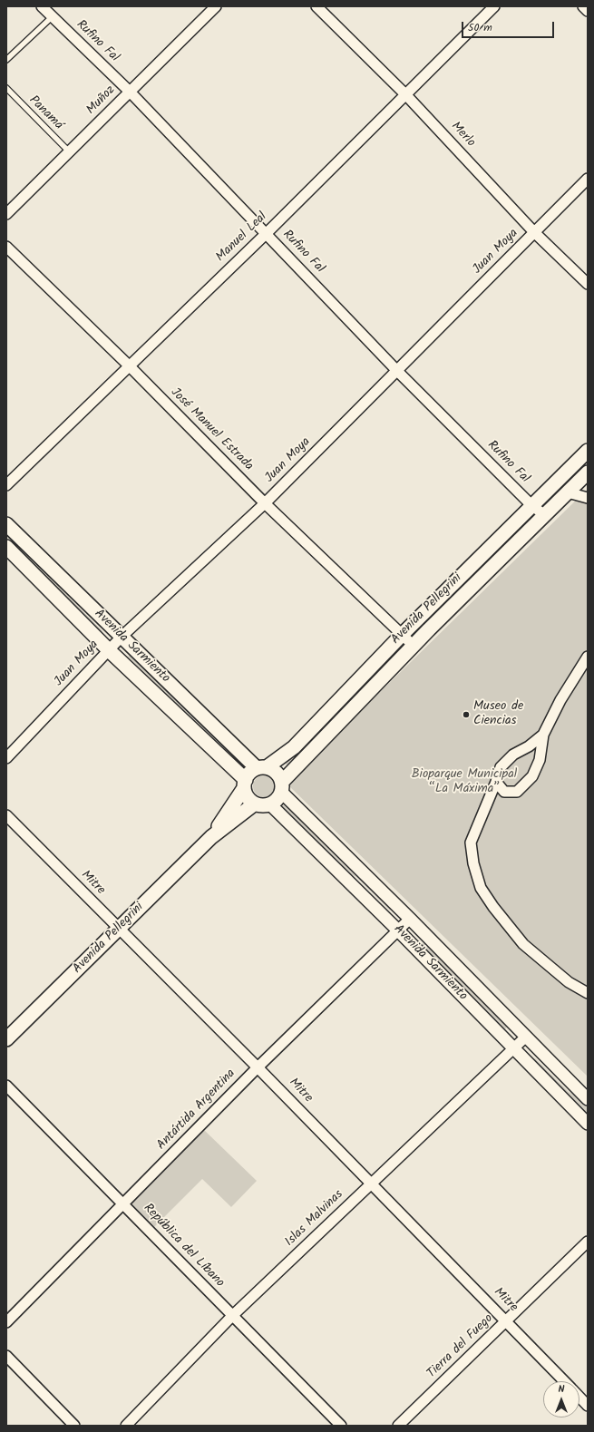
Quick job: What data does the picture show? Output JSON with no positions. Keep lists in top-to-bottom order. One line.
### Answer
{"streets":{"main road":["Avenida Pellegrini","Avenida Sarmiento"],"street":["Rufino Fal","Muñoz","Merlo","Manuel Leal","Juan Moya","José Manuel Estrada","Mitre","Antártida Argentina","Islas Malvinas","República del Líbano","Tierra del Fuego"],"lane":["Panamá"]},"crossings":[["Rufino Fal","Muñoz"],["Rufino Fal","Manuel Leal"],["Rufino Fal","Juan Moya"],["Rufino Fal","Avenida Pellegrini"],["Muñoz","Panamá"],["Merlo","Manuel Leal"],["Merlo","Juan Moya"],["Manuel Leal","José Manuel Estrada"],["Juan Moya","José Manuel Estrada"],["Juan Moya","Avenida Sarmiento"],["José Manuel Estrada","Avenida Pellegrini"],["Avenida Pellegrini","Avenida Sarmiento"],["Avenida Pellegrini","Mitre"],["Avenida Sarmiento","Antártida Argentina"],["Avenida Sarmiento","Islas Malvinas"],["Mitre","Antártida Argentina"],["Mitre","Islas Malvinas"],["Mitre","Tierra del Fuego"],["Antártida Argentina","República del Líbano"],["Islas Malvinas","República del Líbano"]],"parks":["Bioparque Municipal “La Máxima”"],"places":["Museo de Ciencias"],"scale_bar":"50 m","north":"top"}
